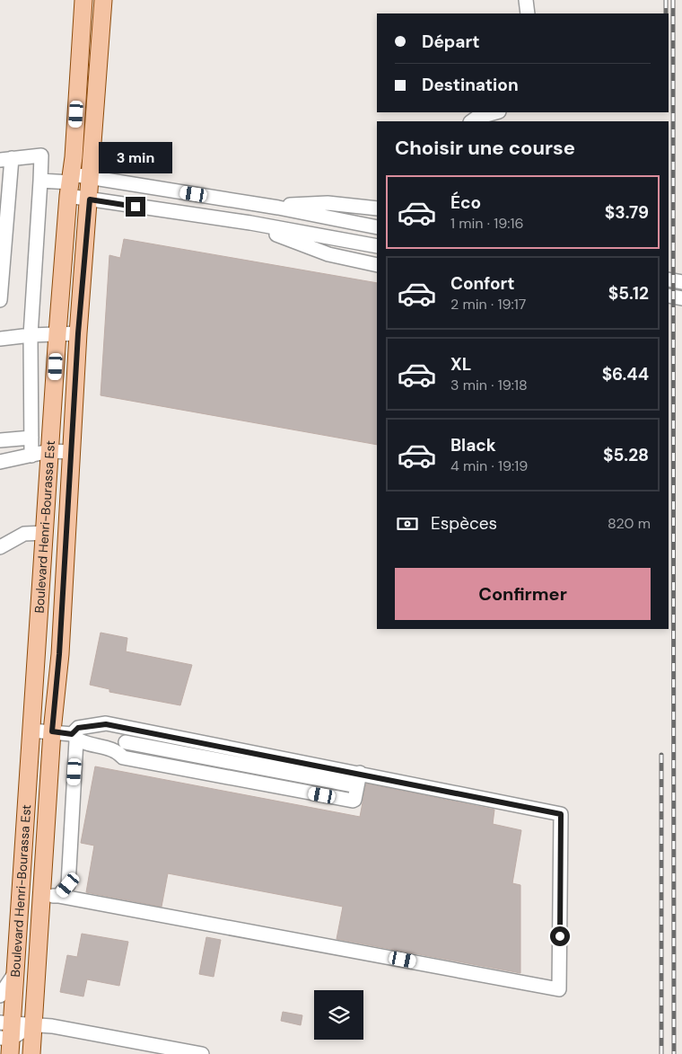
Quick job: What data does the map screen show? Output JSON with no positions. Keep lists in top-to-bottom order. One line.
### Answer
{"streets":{"main road":["Boulevard Henri-Bourassa Est"]},"page":{"banner":["Départ","Destination"],"heading":"Choisir une course","bubble":"3 min","list":[{"name":"Éco","note":"1 min · 19:16","value":"$3.79"},{"name":"Confort","note":"2 min · 19:17","value":"$5.12"},{"name":"XL","note":"3 min · 19:18","value":"$6.44"},{"name":"Black","note":"4 min · 19:19","value":"$5.28"}],"pay":["Espèces","820 m"],"buttons":"Confirmer"}}
